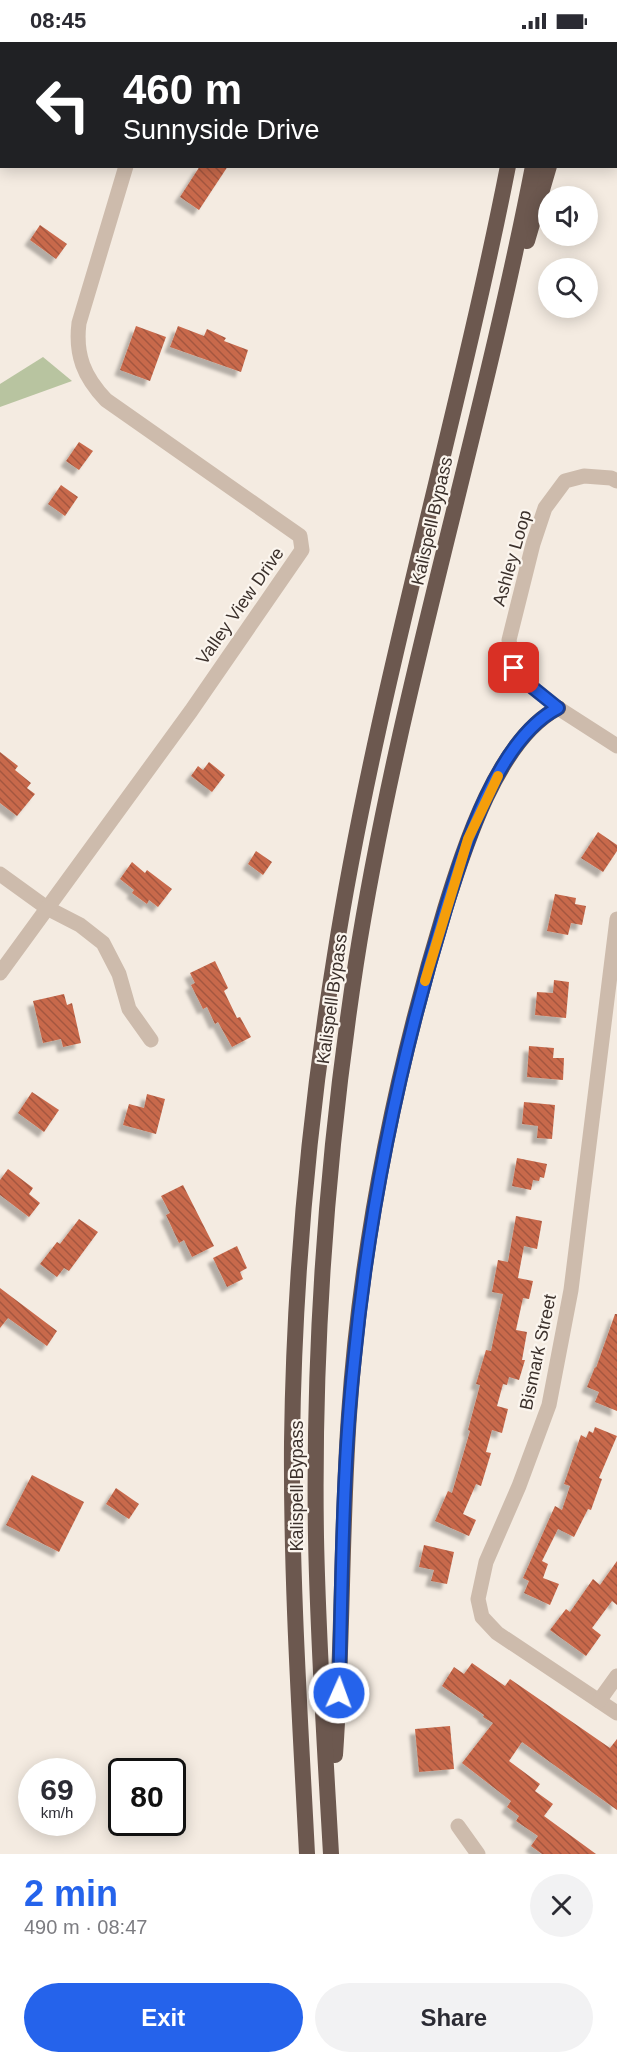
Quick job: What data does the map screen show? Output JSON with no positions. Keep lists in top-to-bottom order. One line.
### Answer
{"streets":{"highway":["Kalispell Bypass"],"street":["Ashley Loop","Valley View Drive","Bismark Street"]},"page":{"status":"08:45","turn":["460 m","Sunnyside Drive"],"speed":"69 km/h","limit":"80","heading":["2 min","490 m · 08:47"],"buttons":["Exit","Share"]}}
